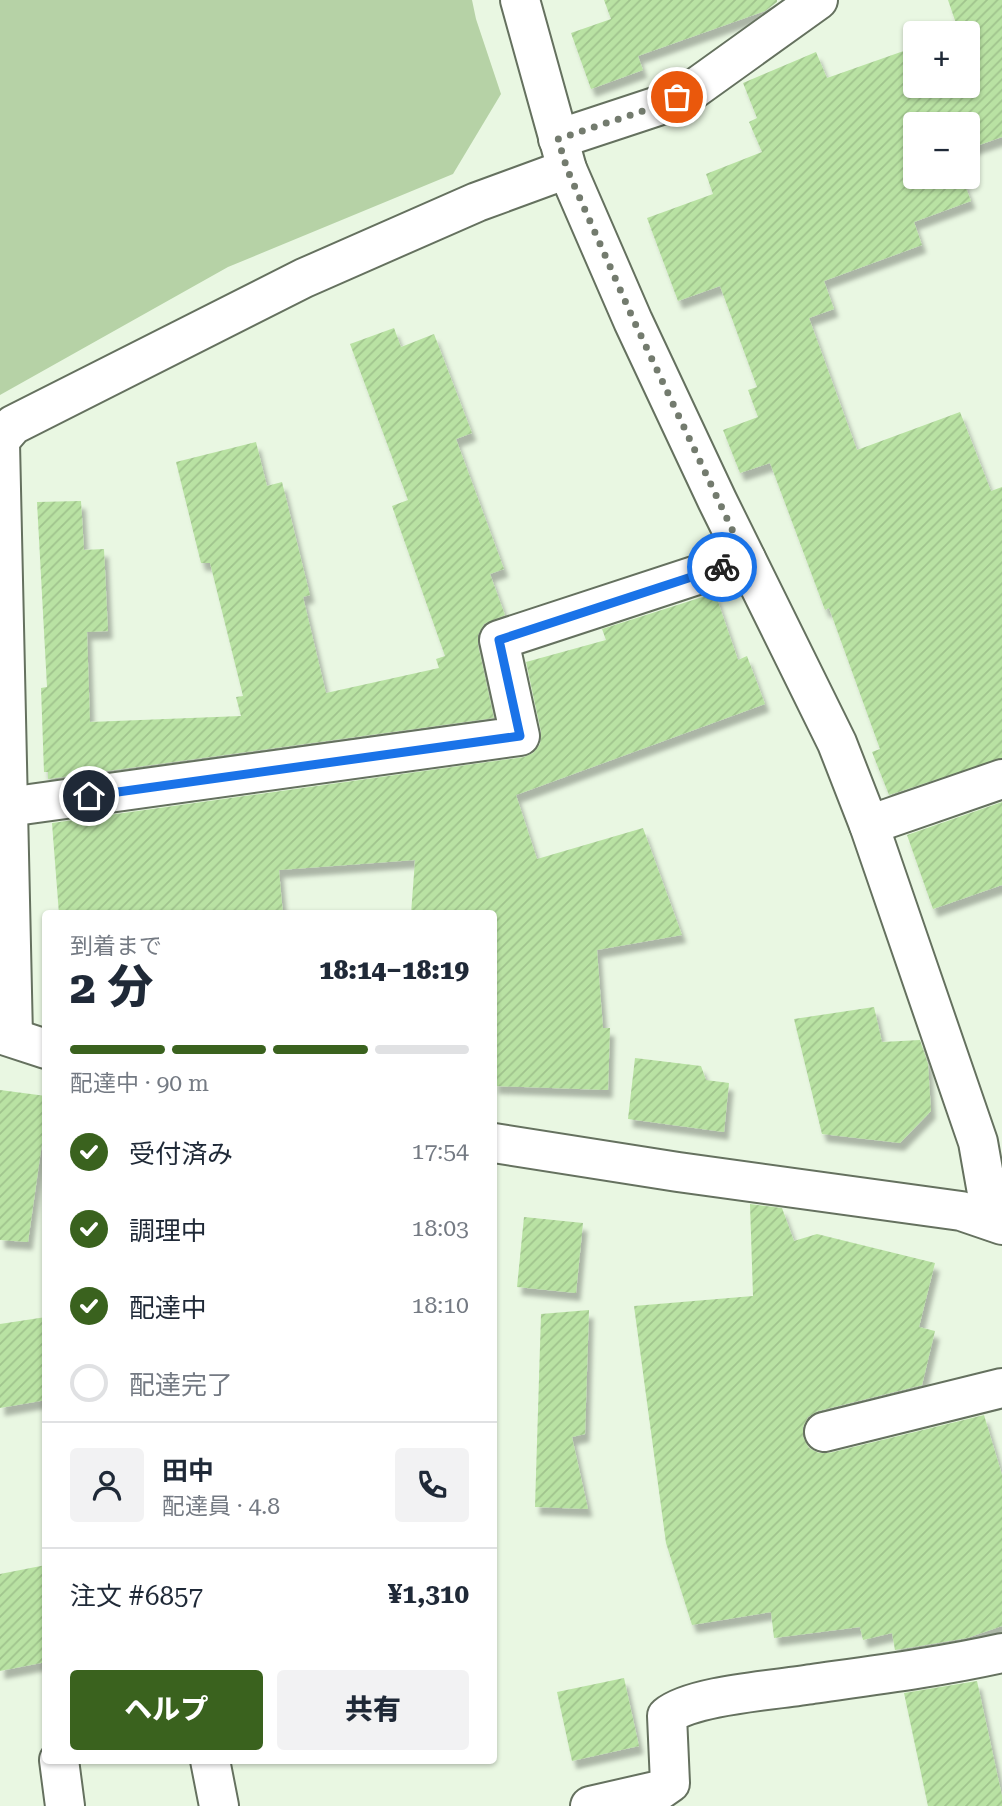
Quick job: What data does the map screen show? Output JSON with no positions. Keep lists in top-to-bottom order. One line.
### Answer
{"page":{"map_buttons":["+","−"],"heading":["2 分","到着まで","18:14–18:19"],"panel":["田中","配達員 · 4.8","注文 #6857","¥1,310"],"bar":"配達中 · 90 m","list":[["受付済み","17:54"],["調理中","18:03"],["配達中","18:10"],"配達完了"],"buttons":["ヘルプ","共有"]}}
